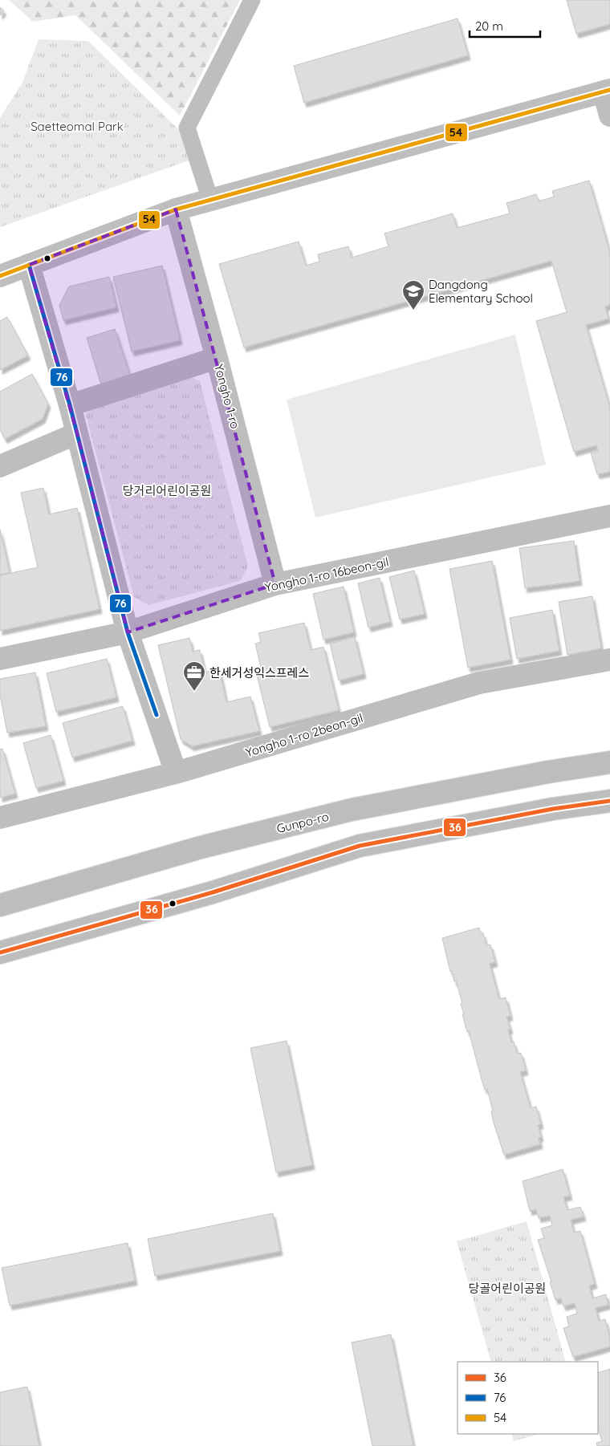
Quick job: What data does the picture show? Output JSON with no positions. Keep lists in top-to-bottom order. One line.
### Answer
{"streets":{"main road":["Gunpo-ro"],"street":["Yongho 1-ro","Yongho 1-ro 16beon-gil","Yongho 1-ro 2beon-gil"]},"crossings":[["Yongho 1-ro","Yongho 1-ro 16beon-gil"]],"parks":["Saetteomal Park","당거리어린이공원","당골어린이공원"],"places":{"school or university":["Dangdong Elementary School"],"office":["한세거성익스프레스"]},"lines":["transit line 54","transit line 76","transit line 36"],"legend":["36","76","54"],"scale_bar":"20 m"}
